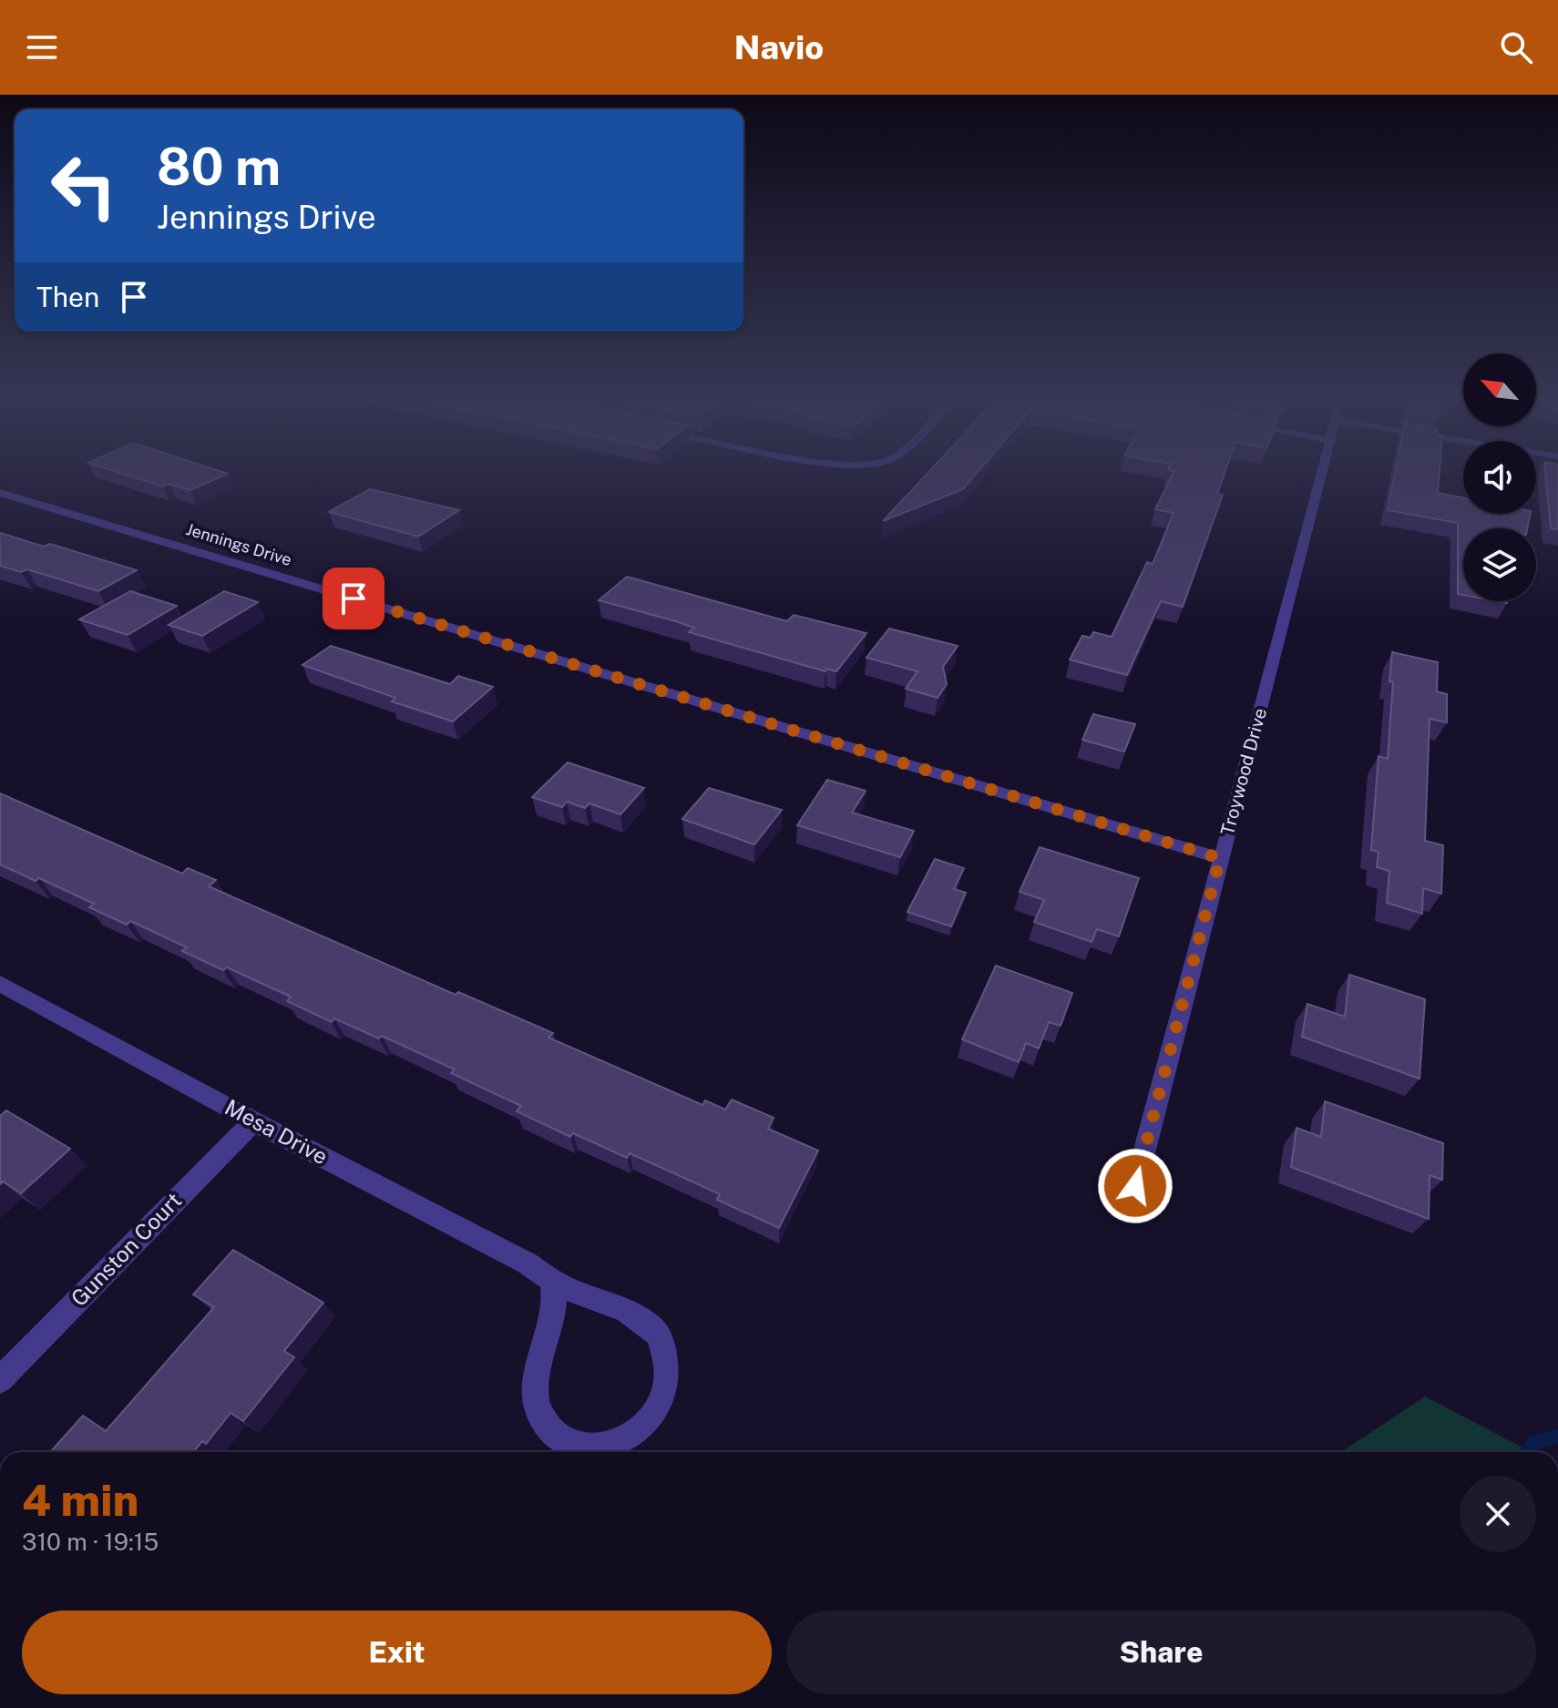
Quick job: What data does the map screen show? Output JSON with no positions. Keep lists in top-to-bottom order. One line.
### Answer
{"streets":{"street":["Jennings Drive","Troywood Drive","Mesa Drive","Gunston Court"]},"crossings":[["Jennings Drive","Troywood Drive"],["Mesa Drive","Gunston Court"]],"north":"top left","page":{"header":"Navio","turn":["80 m","Jennings Drive"],"then":"Then","heading":["4 min","310 m · 19:15"],"buttons":["Exit","Share"]}}
